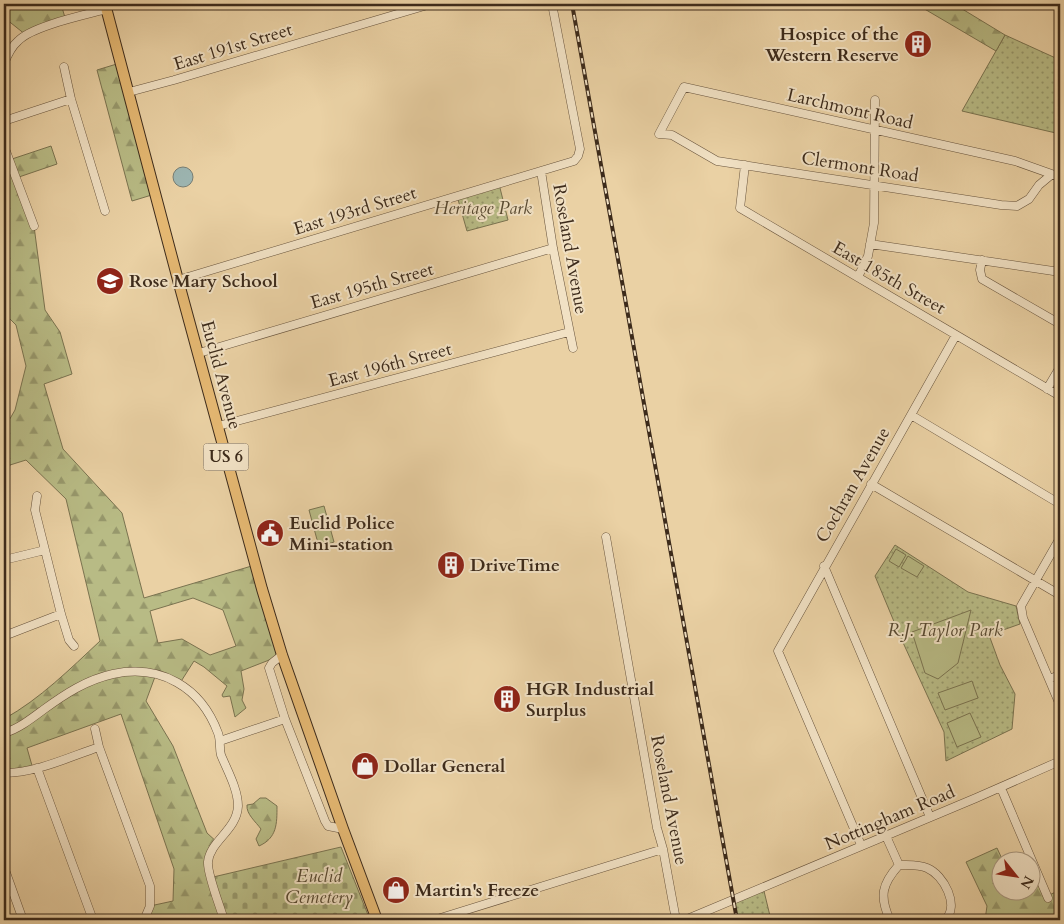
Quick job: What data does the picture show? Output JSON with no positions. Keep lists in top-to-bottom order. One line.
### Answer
{"streets":{"main road":["Euclid Avenue","US 6"],"street":["East 191st Street","Larchmont Road","Clermont Road","East 193rd Street","Roseland Avenue","East 185th Street","East 195th Street","East 196th Street","Cochran Avenue","Nottingham Road"]},"crossings":[["East 191st Street","Euclid Avenue"],["Larchmont Road","Clermont Road"],["Clermont Road","East 185th Street"],["East 193rd Street","Roseland Avenue"],["East 193rd Street","Euclid Avenue"],["Roseland Avenue","East 195th Street"],["Roseland Avenue","East 196th Street"],["East 185th Street","Cochran Avenue"],["East 195th Street","Euclid Avenue"],["East 196th Street","Euclid Avenue"],["Cochran Avenue","Nottingham Road"]],"parks":["Heritage Park","R.J. Taylor Park","Euclid Cemetery"],"places":{"building":["Hospice of the Western Reserve","DriveTime","HGR Industrial Surplus"],"school or university":["Rose Mary School"],"public building":["Euclid Police Mini-station"],"shop":["Dollar General","Martin's Freeze"]},"north":"bottom right"}
